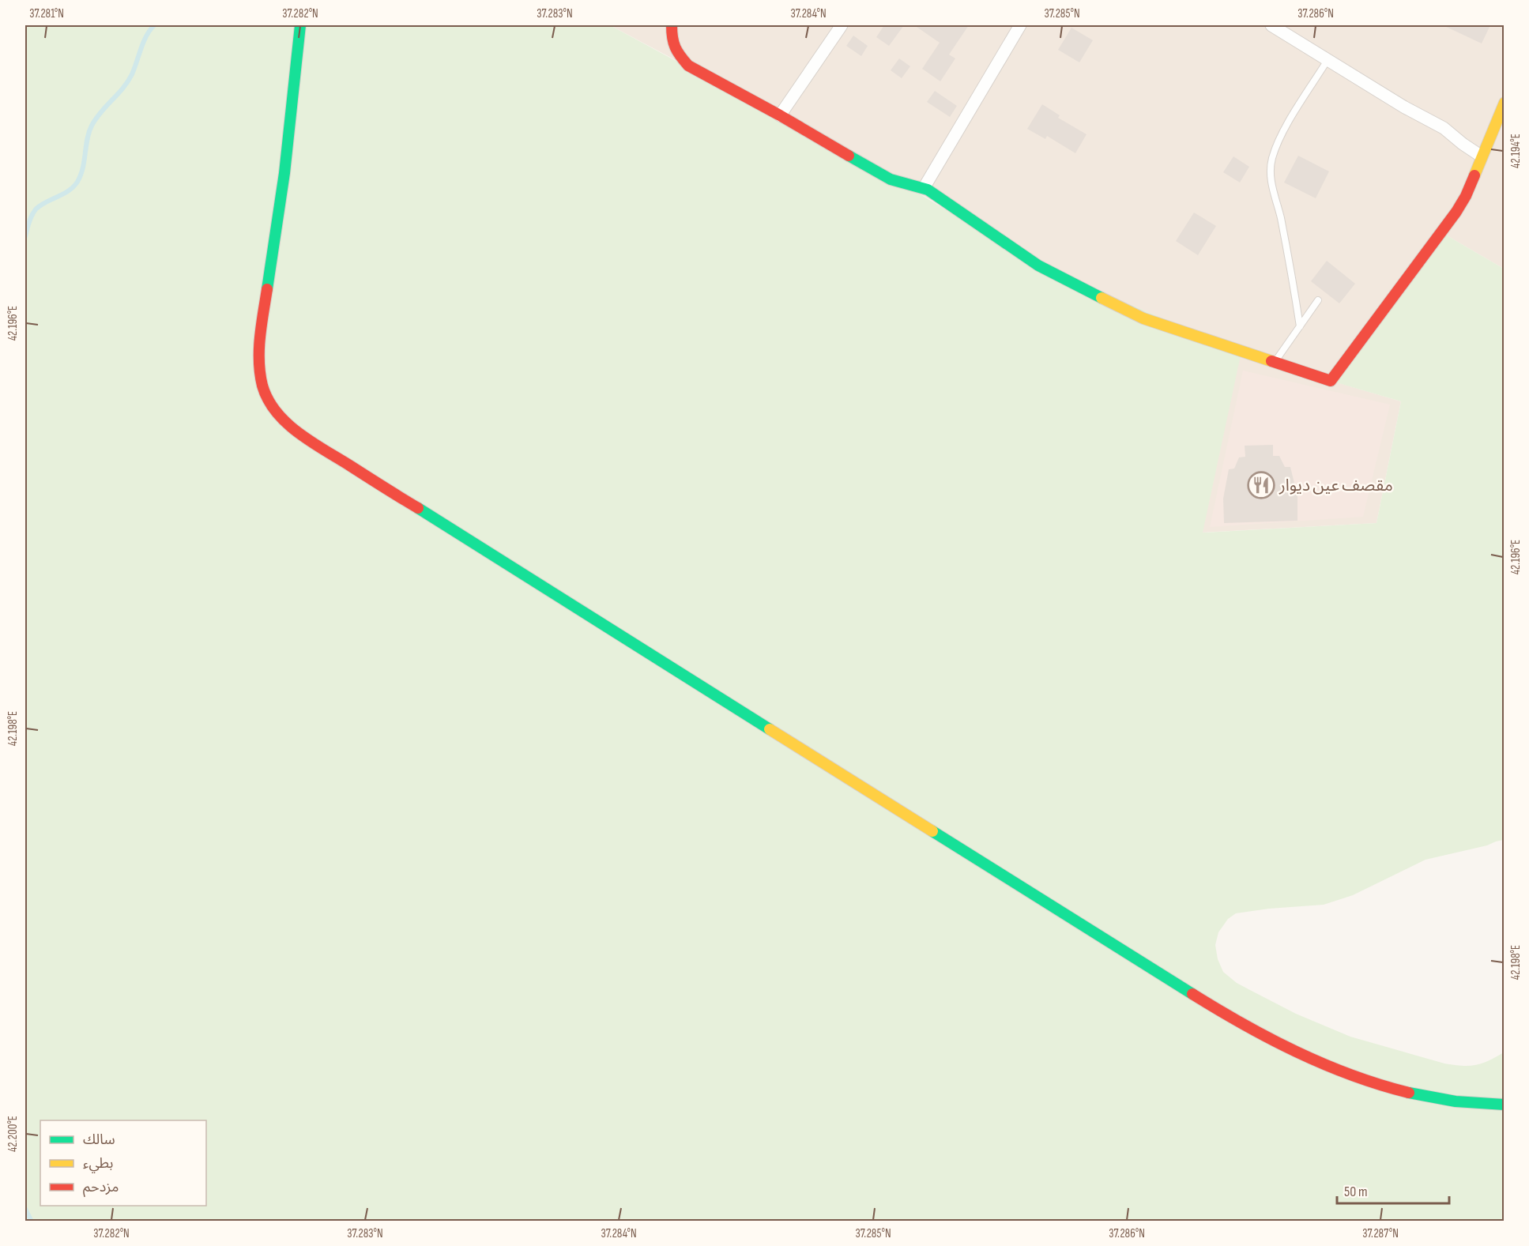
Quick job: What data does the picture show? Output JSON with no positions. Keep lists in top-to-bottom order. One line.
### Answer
{"places":{"restaurant":["مقصف عين ديوار"]},"legend":["سالك","بطيء","مزدحم"],"scale_bar":"50 m","coordinates":["37.281°N","37.282°N","37.283°N","37.284°N","37.285°N","37.286°N","42.194°E","42.196°E","42.198°E","42.200°E","37.287°N"]}
